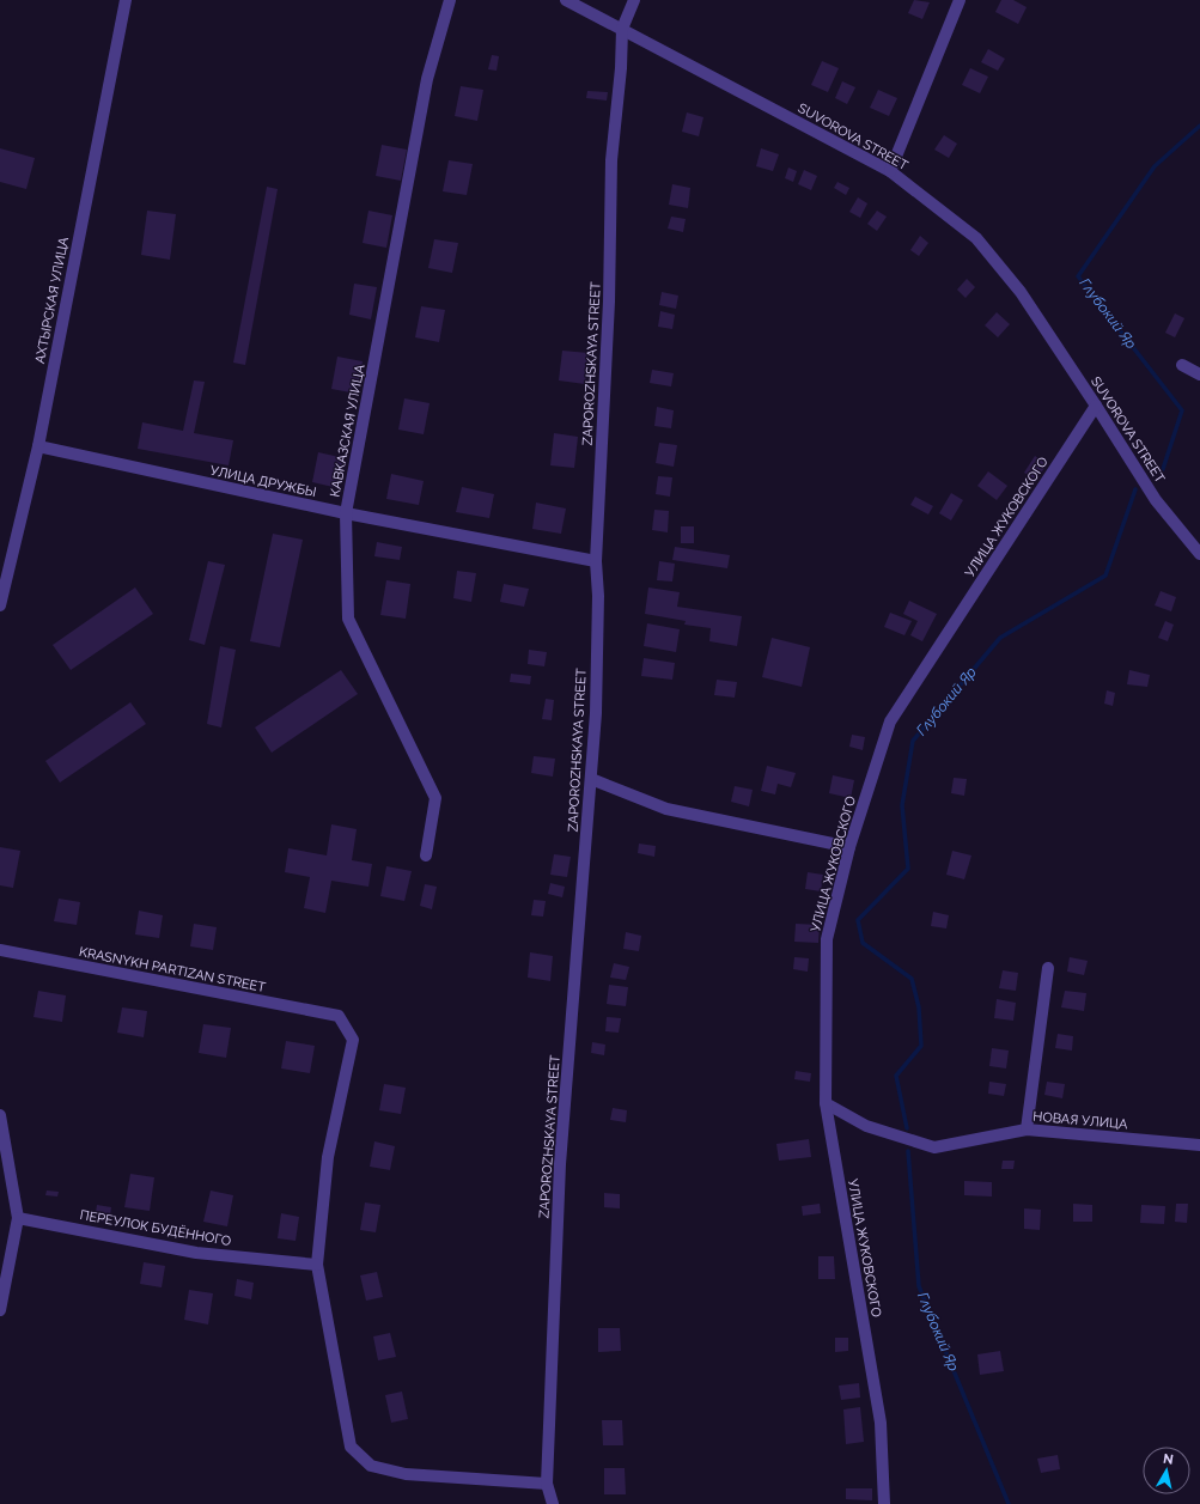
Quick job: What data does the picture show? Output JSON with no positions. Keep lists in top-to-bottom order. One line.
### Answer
{"streets":{"street":["SUVOROVA STREET","АХТЫРСКАЯ УЛИЦА","ZAPOROZHSKAYA STREET","КАВКАЗСКАЯ УЛИЦА","УЛИЦА ДРУЖБЫ","УЛИЦА ЖУКОВСКОГО","KRASNYKH PARTIZAN STREET","НОВАЯ УЛИЦА","ПЕРЕУЛОК БУДЁННОГО"]},"crossings":[["SUVOROVA STREET","ZAPOROZHSKAYA STREET"],["SUVOROVA STREET","УЛИЦА ЖУКОВСКОГО"],["АХТЫРСКАЯ УЛИЦА","УЛИЦА ДРУЖБЫ"],["ZAPOROZHSKAYA STREET","УЛИЦА ДРУЖБЫ"],["КАВКАЗСКАЯ УЛИЦА","УЛИЦА ДРУЖБЫ"],["УЛИЦА ЖУКОВСКОГО","НОВАЯ УЛИЦА"],["KRASNYKH PARTIZAN STREET","ПЕРЕУЛОК БУДЁННОГО"]],"water":["Глубокий Яр"],"north":"top"}
